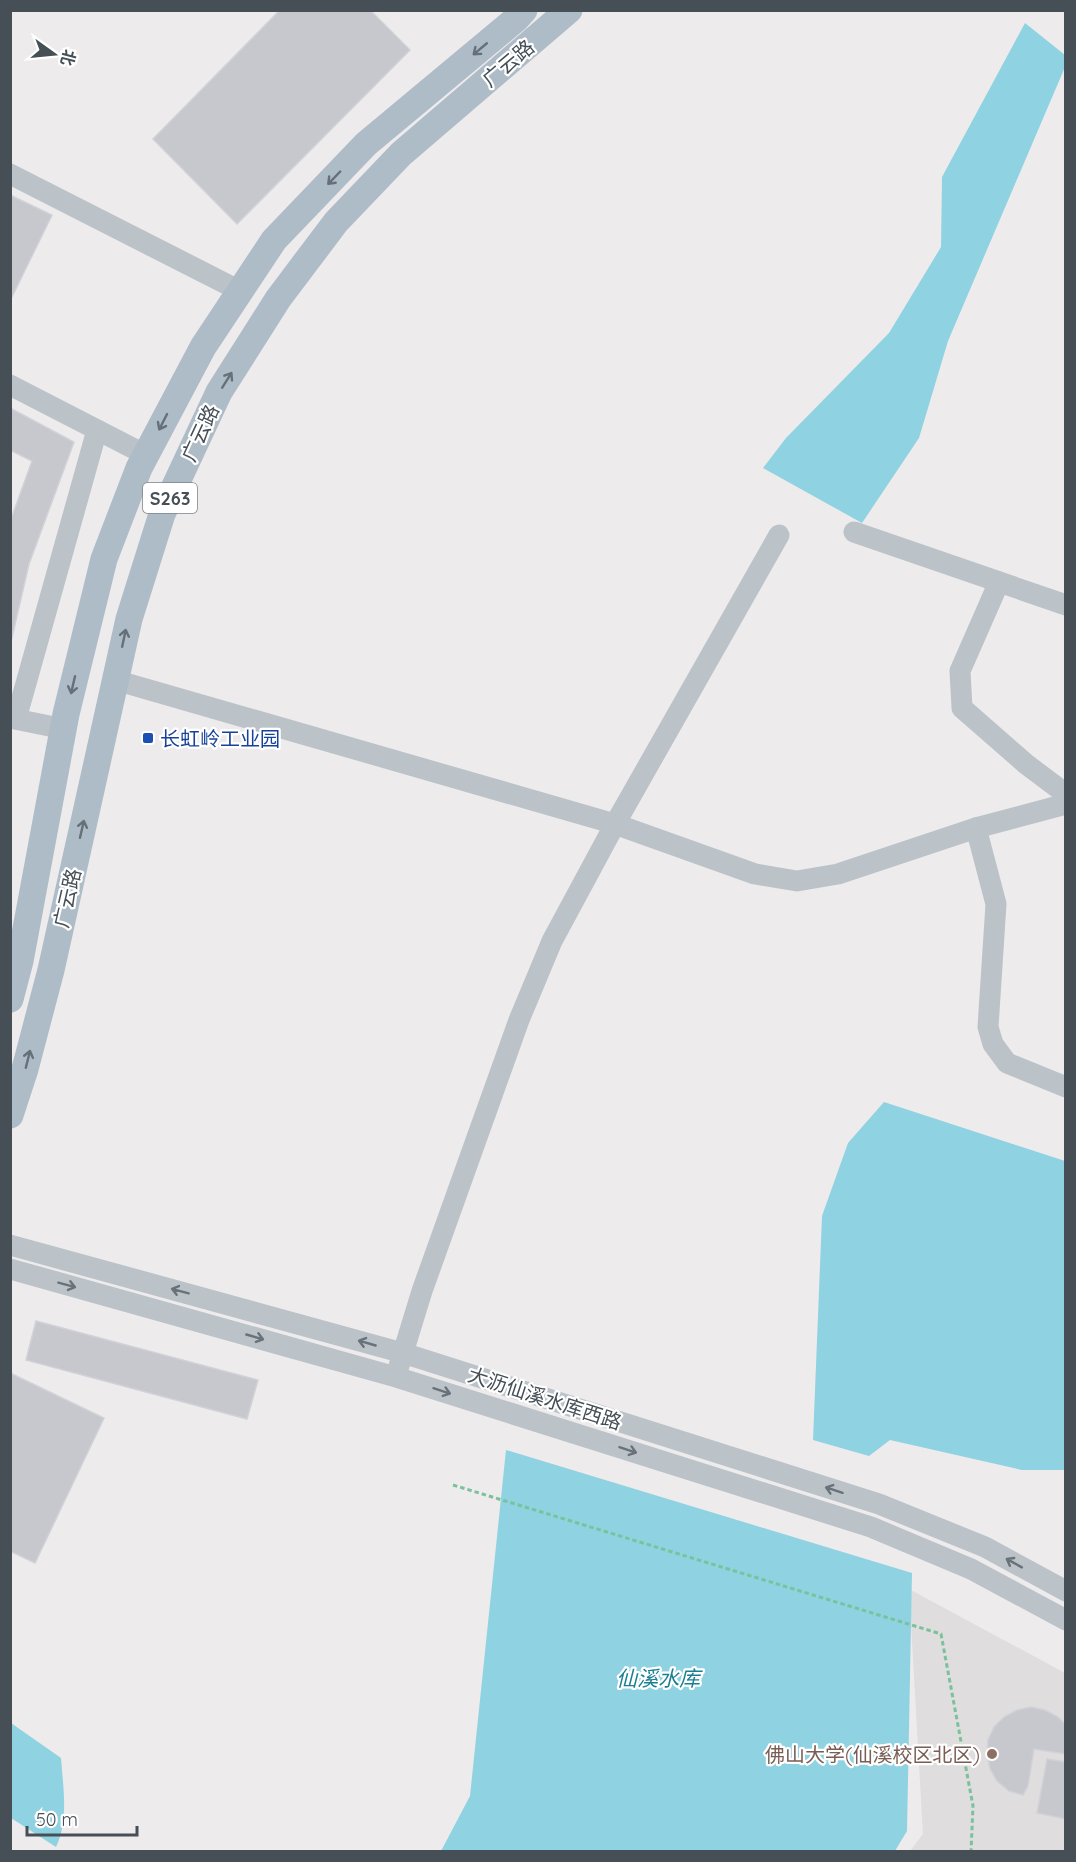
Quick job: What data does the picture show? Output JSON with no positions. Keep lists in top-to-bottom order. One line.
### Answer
{"streets":{"main road":["广云路","S263"],"street":["大沥仙溪水库西路"]},"water":["仙溪水库"],"places":{"transit":["长虹岭工业园"],"other":["佛山大学(仙溪校区北区)"]},"scale_bar":"50 m","north":"right"}
